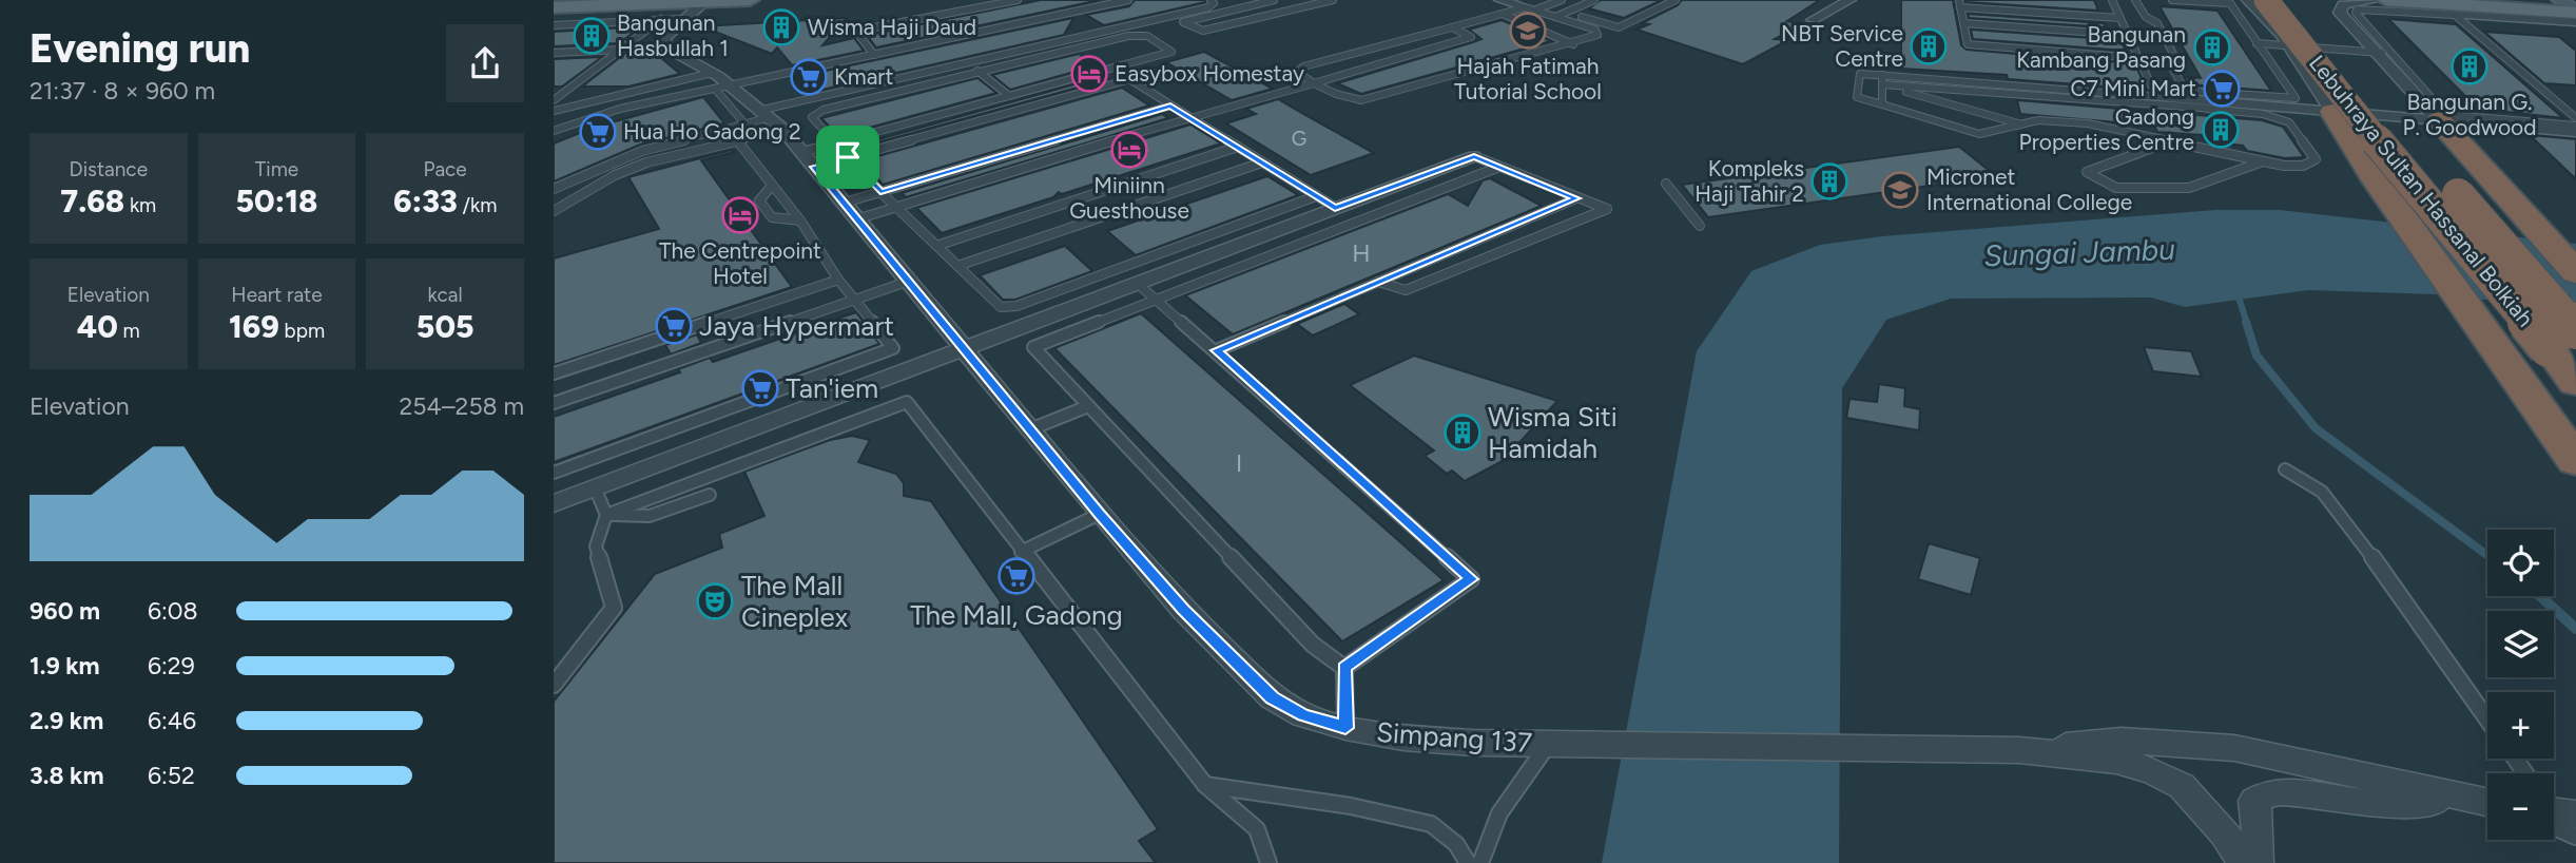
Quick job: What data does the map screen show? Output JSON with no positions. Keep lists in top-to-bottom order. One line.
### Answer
{"streets":{"highway":["Lebuhraya Sultan Hassanal Bolkiah"],"street":["Simpang 137"]},"water":["Sungai Jambu"],"places":{"building":["Wisma Haji Daud","Bangunan Hasbullah 1","NBT Service Centre","Bangunan Kambang Pasang","Bangunan G. P. Goodwood","Gadong Properties Centre","Kompleks Haji Tahir 2","Wisma Siti Hamidah"],"school or university":["Hajah Fatimah Tutorial School","Micronet International College"],"hotel":["Easybox Homestay","Miniinn Guesthouse","The Centrepoint Hotel"],"supermarket":["Kmart","C7 Mini Mart","Hua Ho Gadong 2","Jaya Hypermart","Tan'iem","The Mall, Gadong"],"theatre":["The Mall Cineplex"]},"house_numbers":["G","H","I"],"page":{"heading":["Evening run","21:37 · 8 × 960 m"],"stats":[["Distance","7.68 km"],["Time","50:18"],["Pace","6:33 /km"],["Elevation","40 m"],["Heart rate","169 bpm"],["kcal","505"]],"chart":["Elevation","254–258 m"],"map_buttons":["+","−"],"list":[{"name":"960 m","note":"6:08"},{"name":"1.9 km","note":"6:29"},{"name":"2.9 km","note":"6:46"},{"name":"3.8 km","note":"6:52"}]}}
